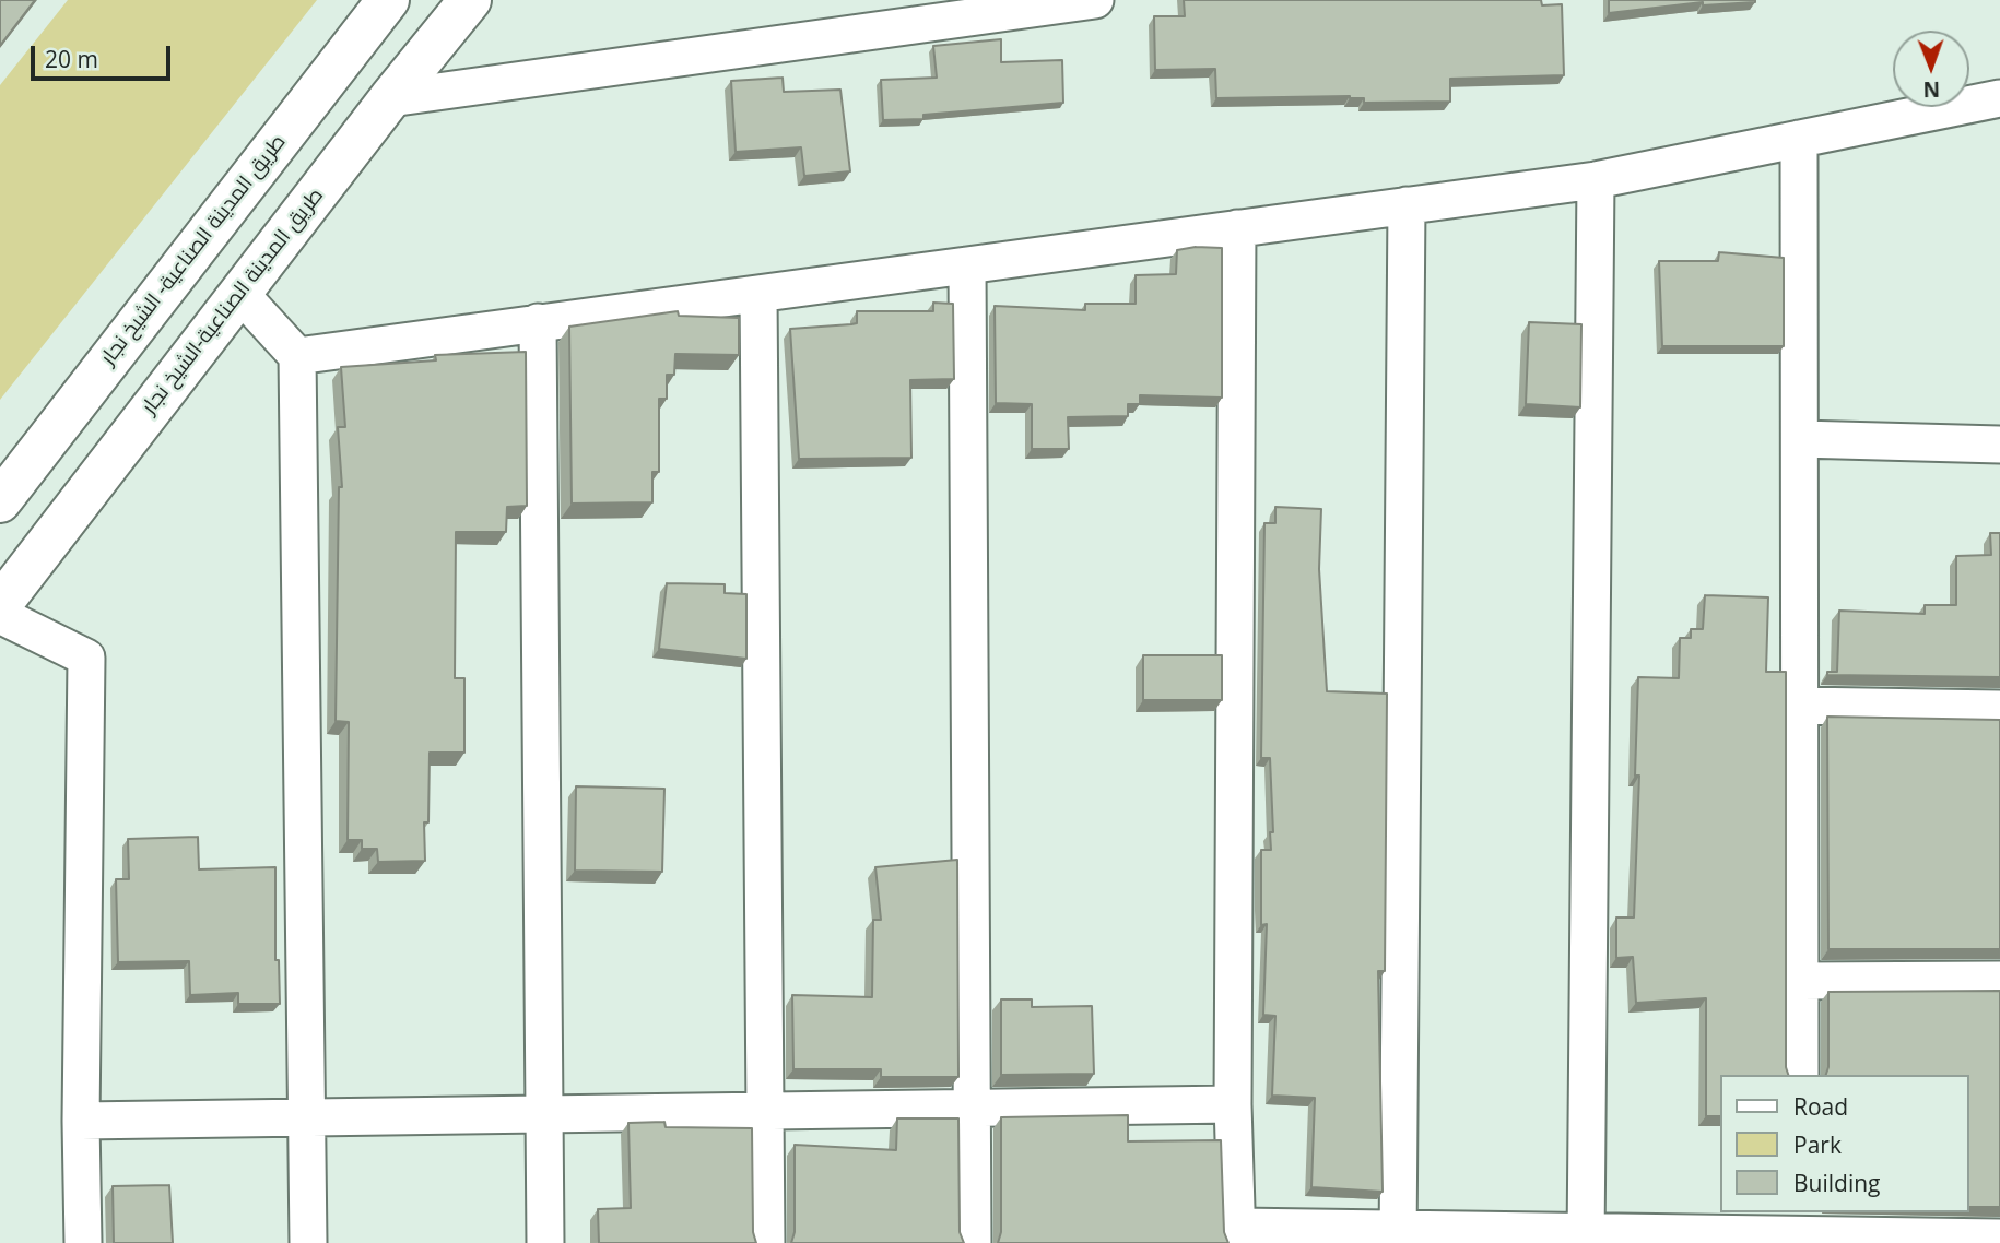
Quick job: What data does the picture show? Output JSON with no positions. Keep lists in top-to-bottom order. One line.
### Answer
{"streets":{"main road":["طريق المدينة الصناعية- الشيخ نجار","طريق المدينة الصناعية-الشيخ نجار"]},"legend":["Road","Park","Building"],"scale_bar":"20 m","north":"bottom"}
